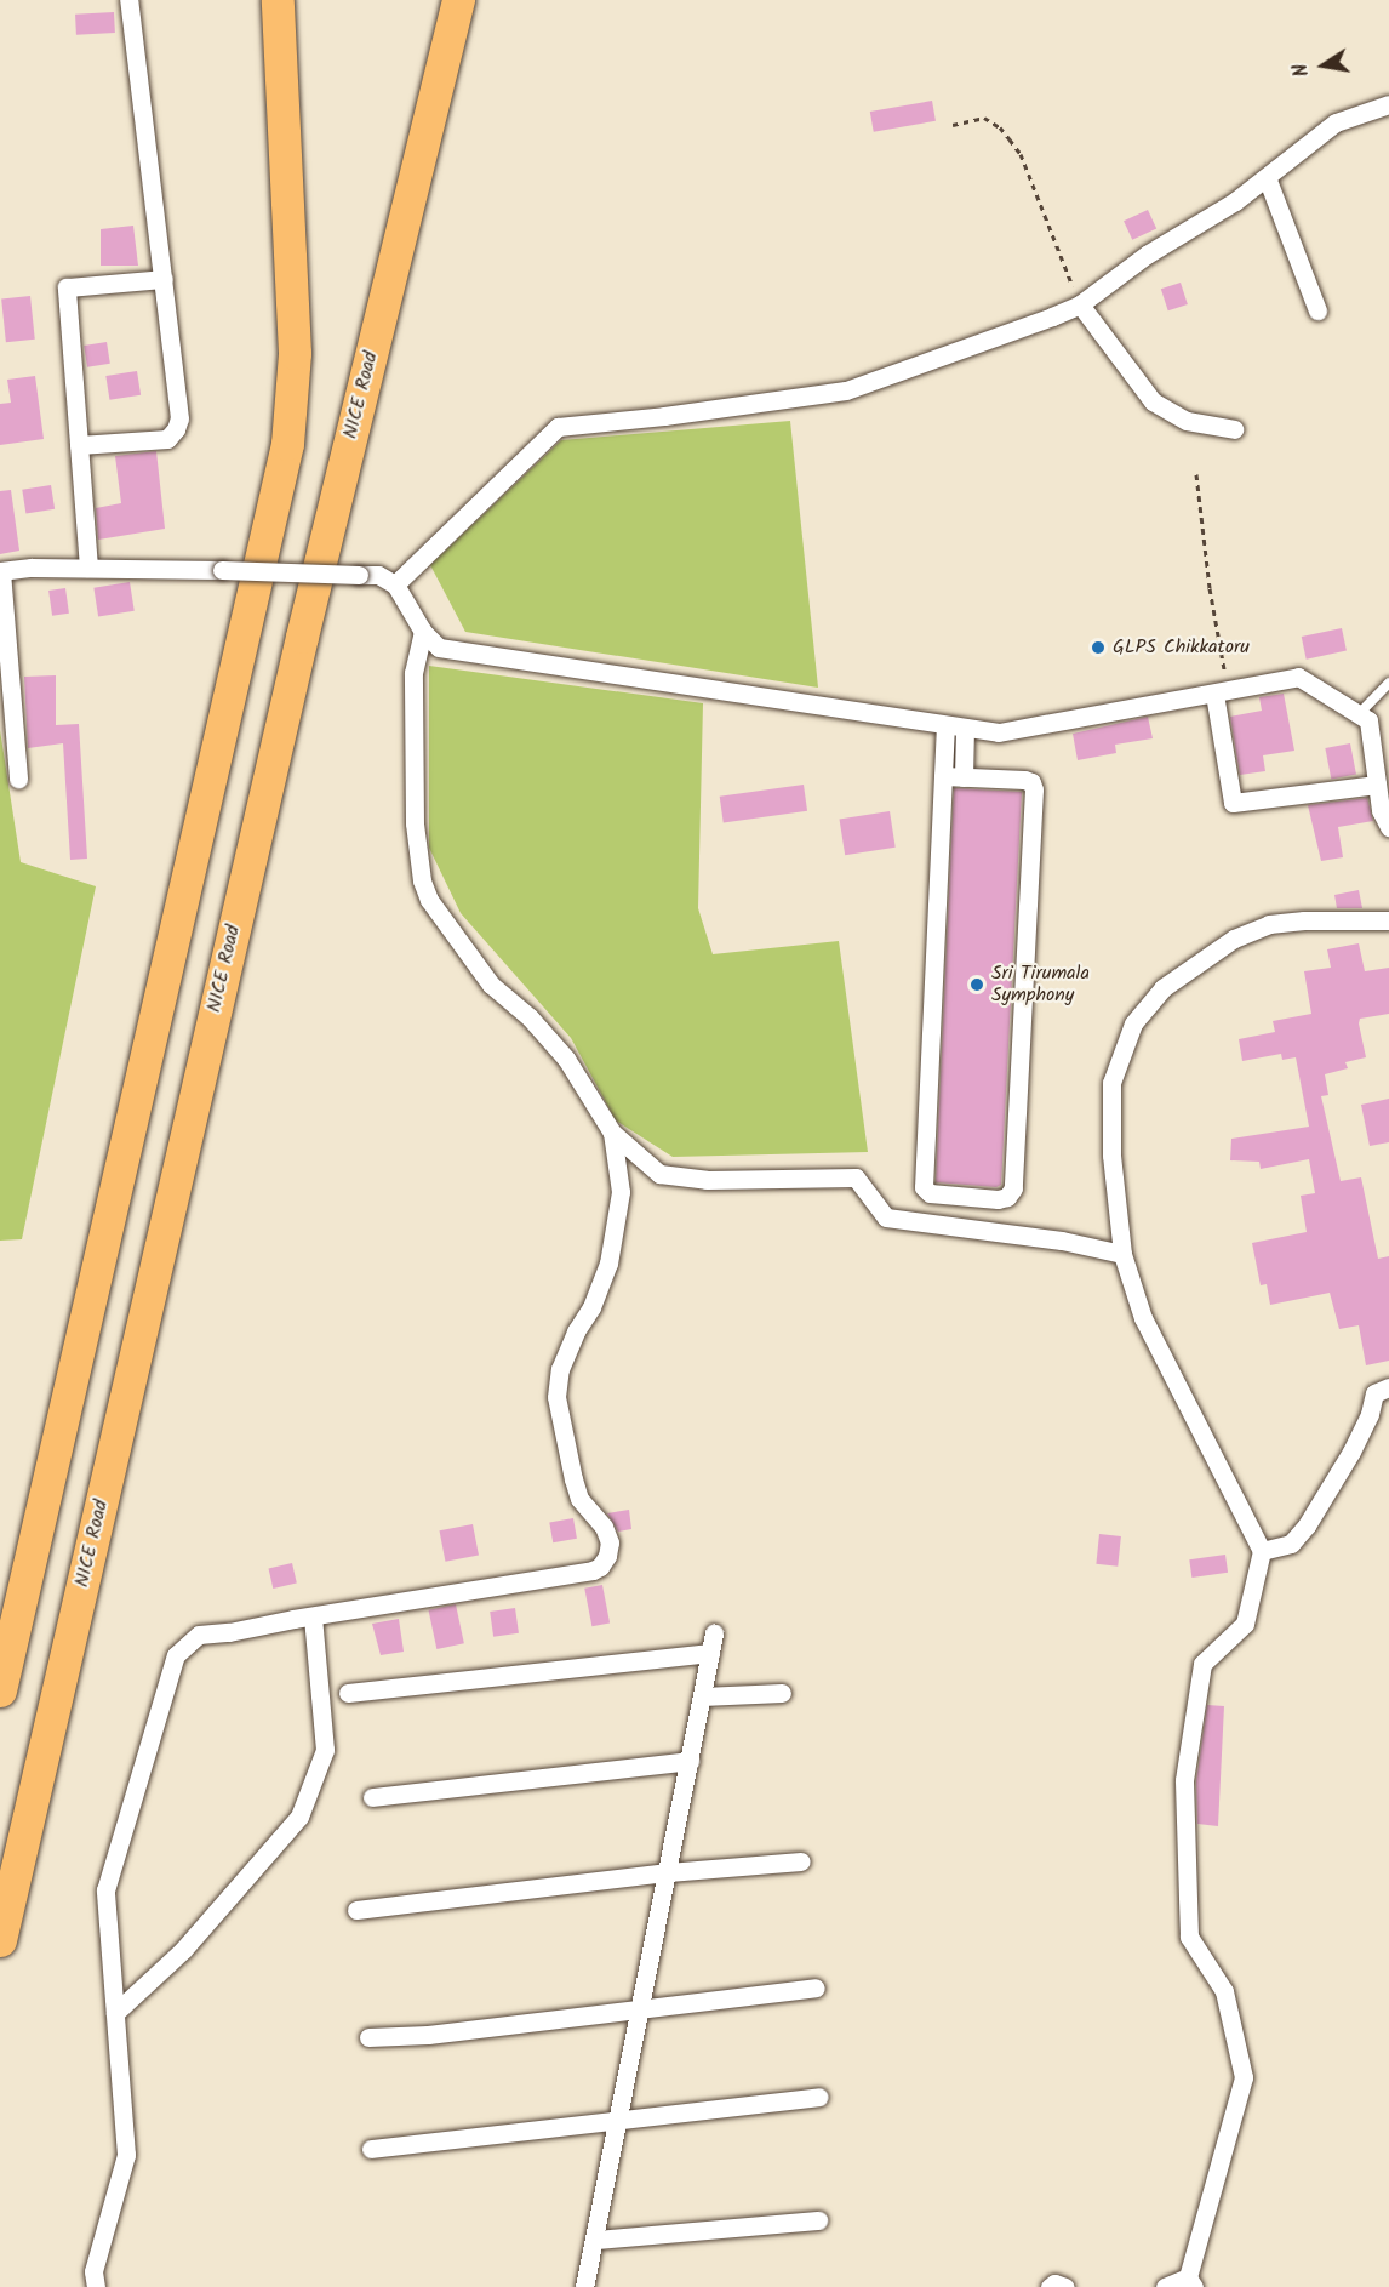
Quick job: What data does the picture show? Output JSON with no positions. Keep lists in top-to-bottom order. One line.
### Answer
{"streets":{"highway":["NICE Road"]},"places":["GLPS Chikkatoru","Sri Tirumala Symphony"],"north":"left"}
